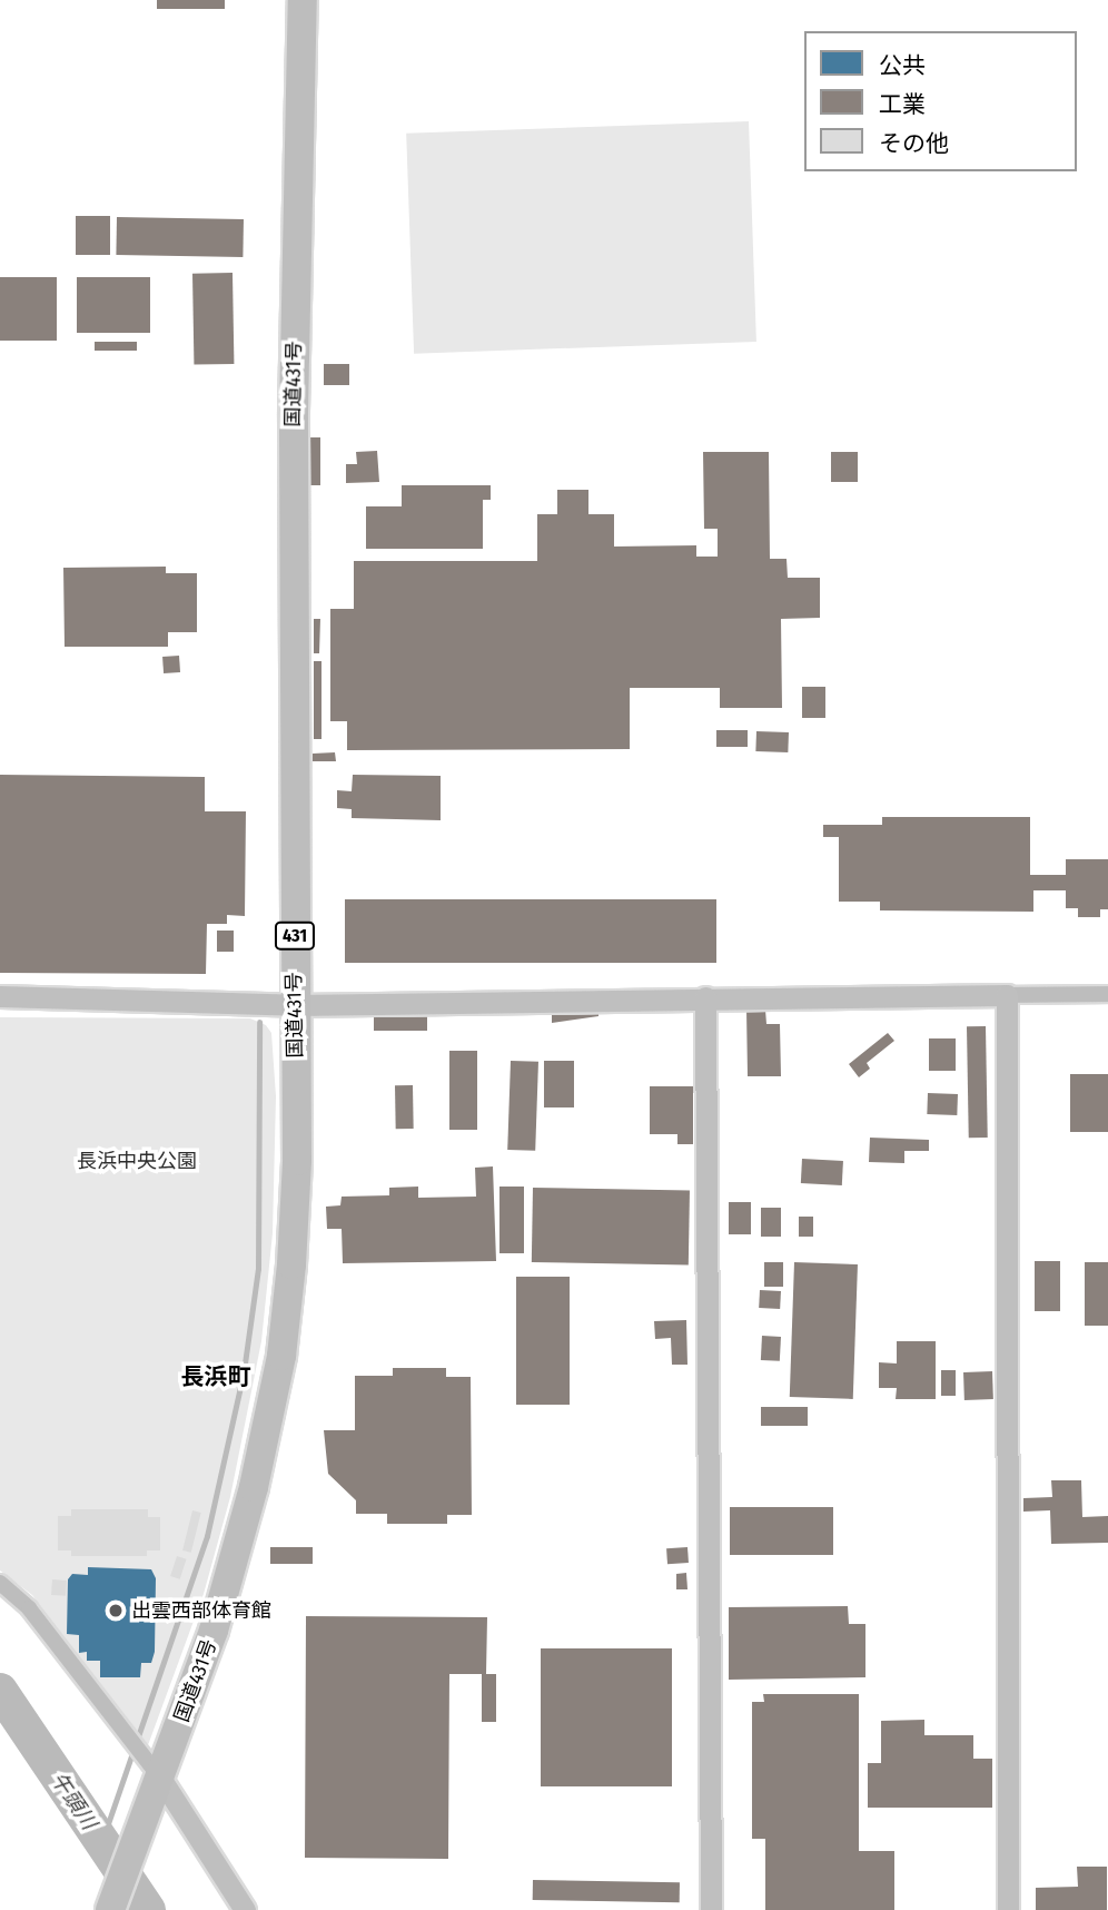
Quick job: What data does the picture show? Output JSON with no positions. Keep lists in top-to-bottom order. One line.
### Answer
{"streets":{"highway":["国道431号","431"]},"districts":["長浜町"],"water":["午頭川"],"parks":["長浜中央公園"],"places":["出雲西部体育館"],"legend":["公共","工業","その他"]}
